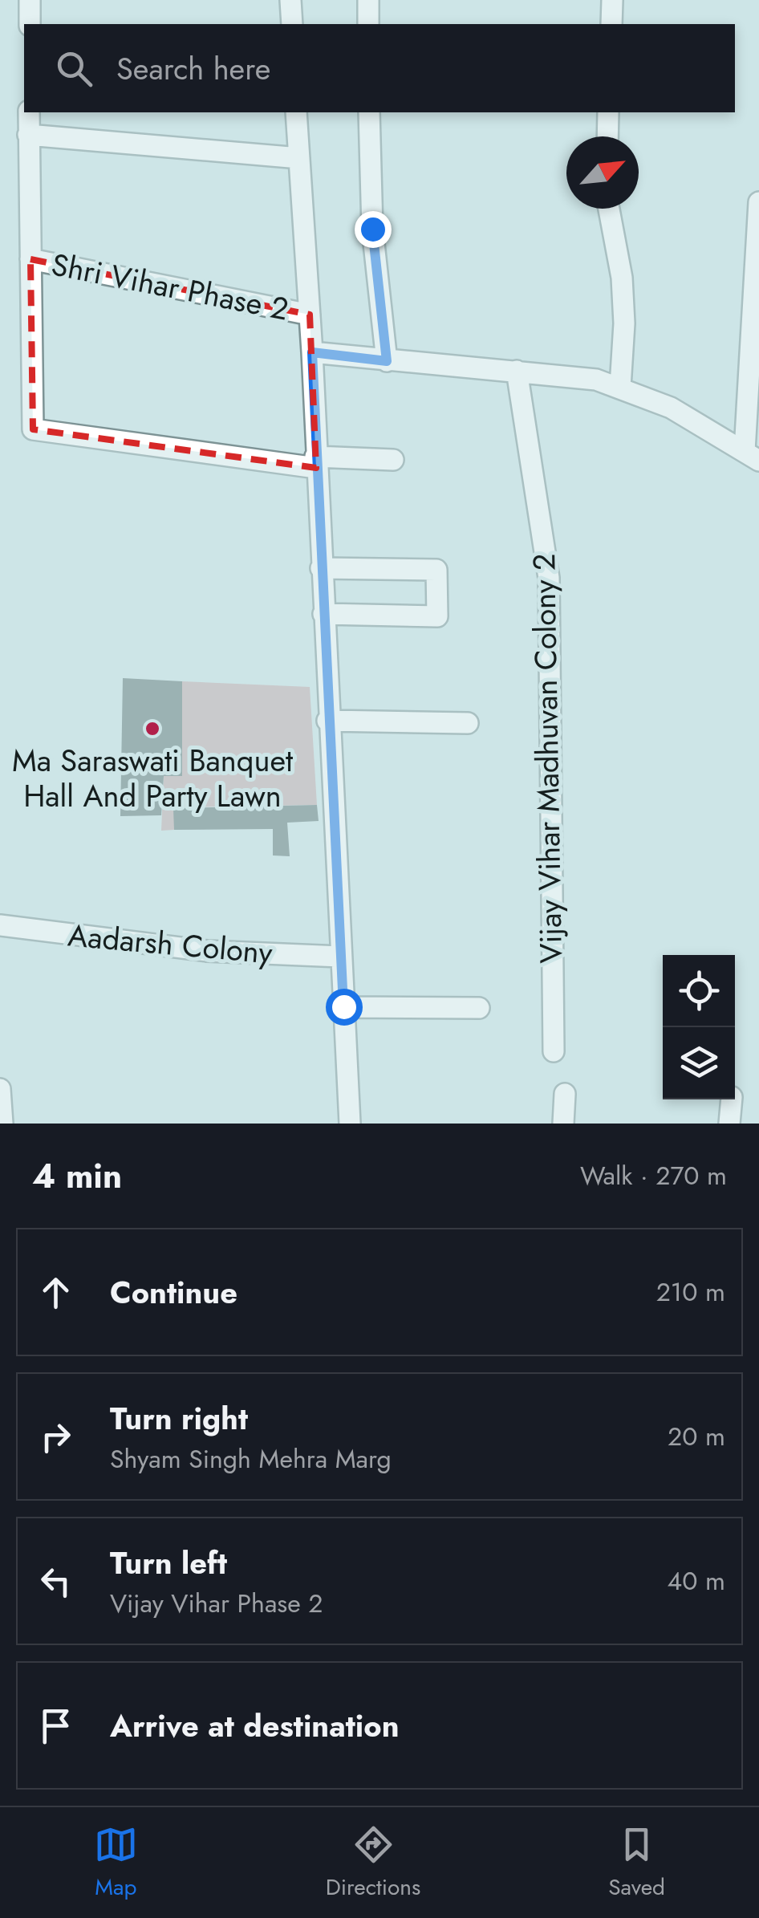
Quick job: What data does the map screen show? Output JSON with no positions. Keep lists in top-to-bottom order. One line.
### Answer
{"streets":{"street":["Shri Vihar Phase 2","Vijay Vihar Madhuvan Colony 2","Aadarsh Colony"]},"places":["Ma Saraswati Banquet Hall And Party Lawn"],"north":"top right","page":{"search":"Search here","heading":["4 min","Walk · 270 m"],"list":[["Continue","210 m"],["Turn right","Shyam Singh Mehra Marg","20 m"],["Turn left","Vijay Vihar Phase 2","40 m"],"Arrive at destination"],"nav":["Map","Directions","Saved"]}}
